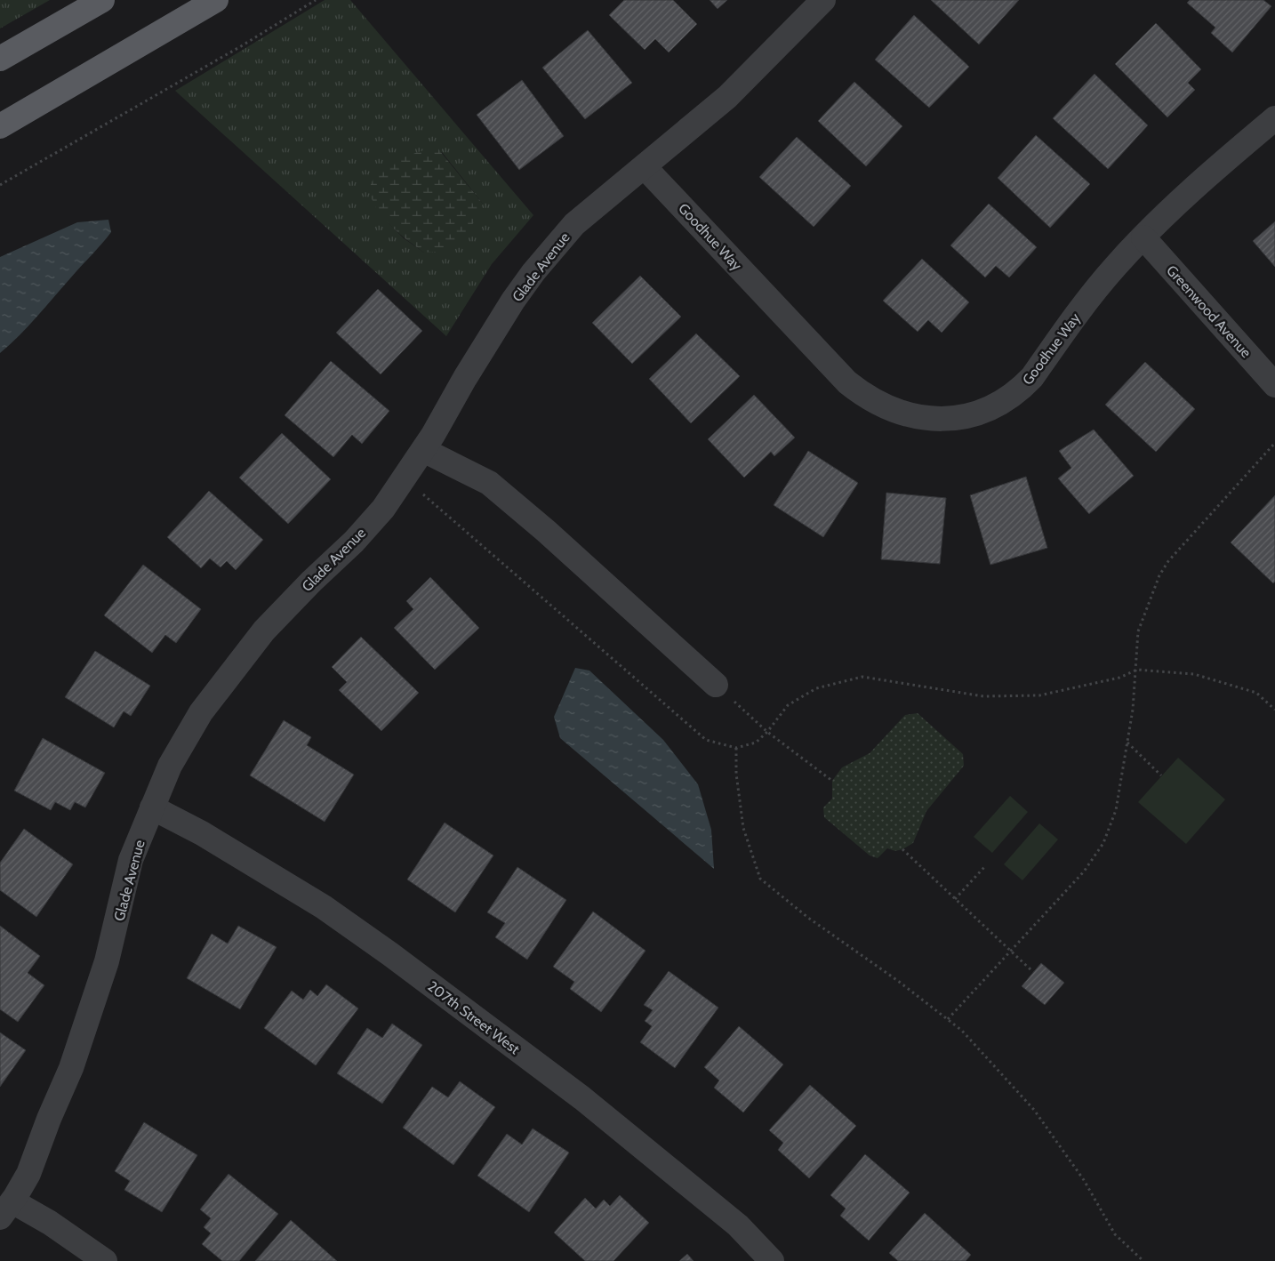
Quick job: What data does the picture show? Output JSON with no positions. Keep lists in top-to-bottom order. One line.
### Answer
{"streets":{"street":["Goodhue Way","Glade Avenue","Greenwood Avenue","207th Street West"]},"crossings":[["Goodhue Way","Glade Avenue"],["Goodhue Way","Greenwood Avenue"],["Glade Avenue","207th Street West"]]}
